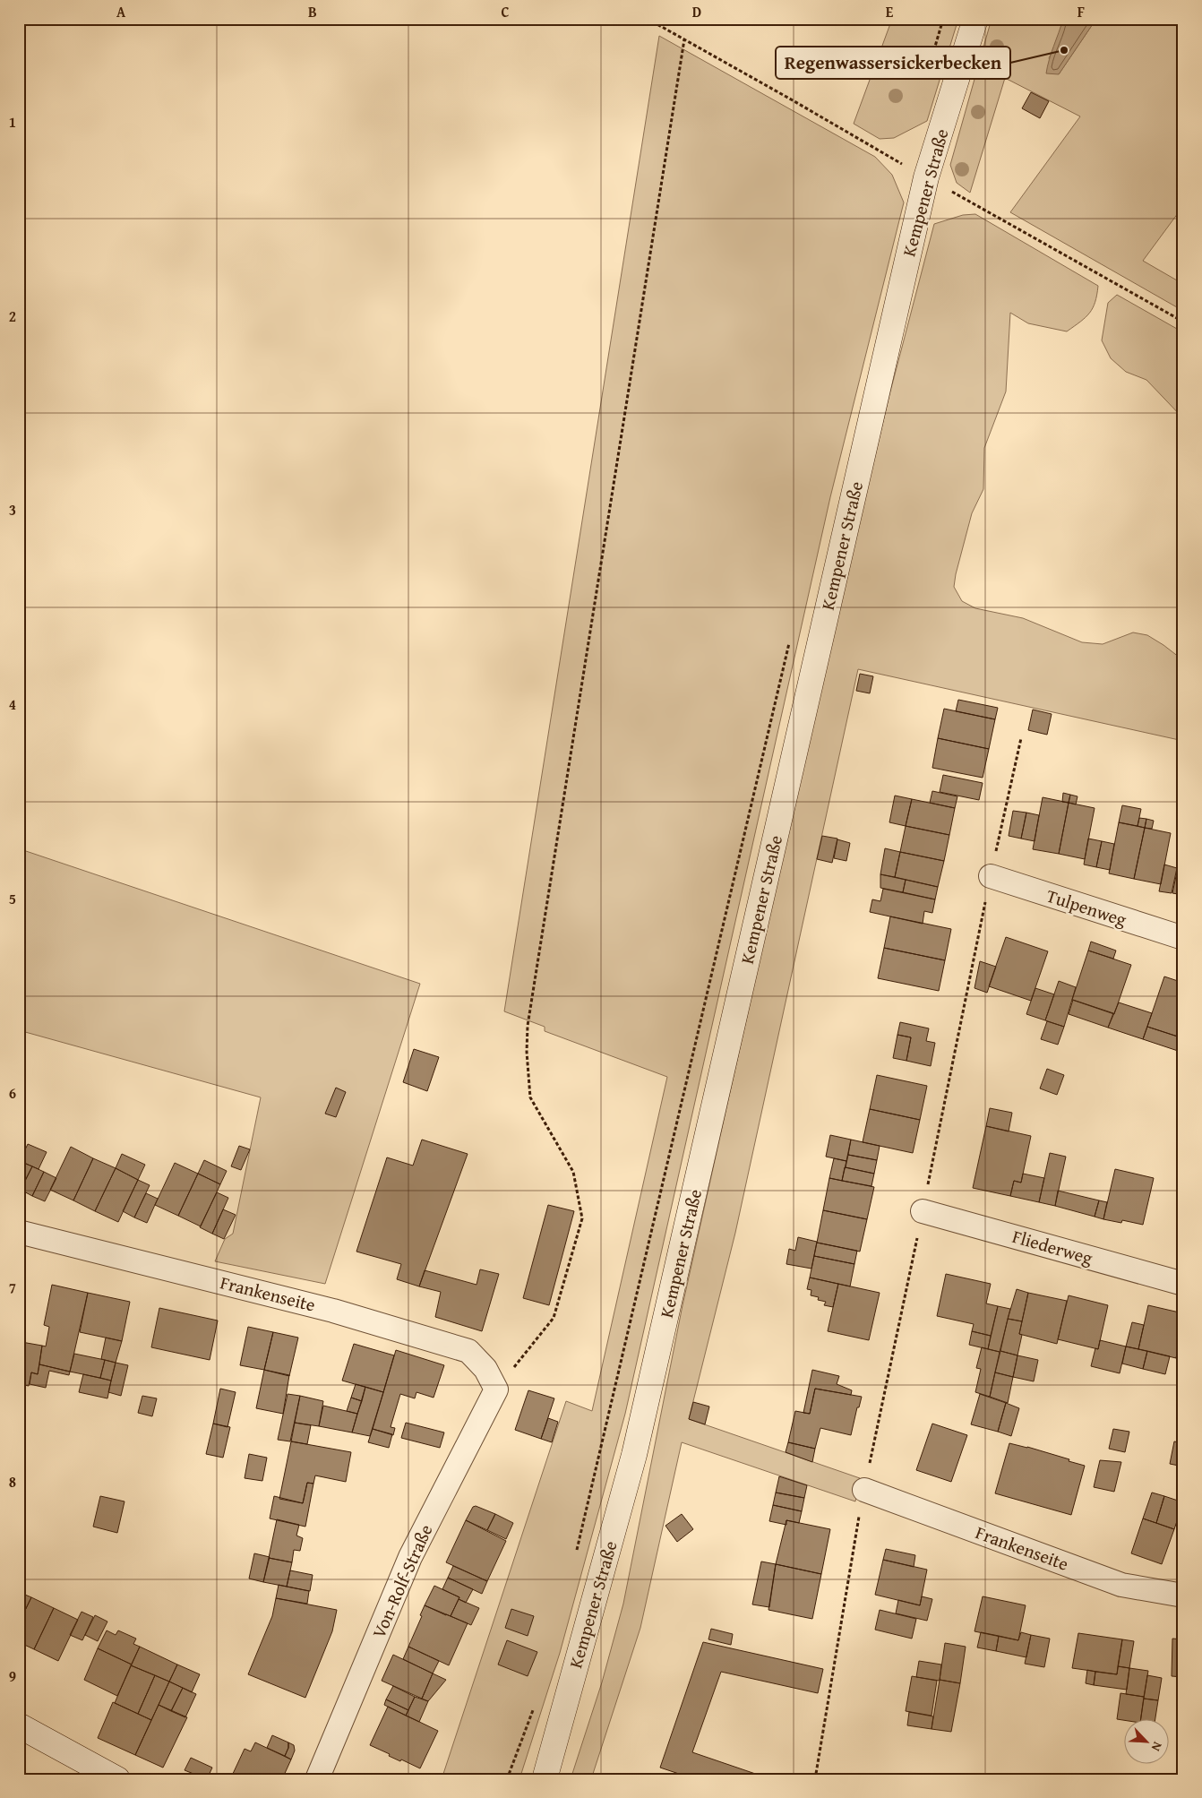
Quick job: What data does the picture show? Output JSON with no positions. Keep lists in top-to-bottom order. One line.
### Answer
{"streets":{"main road":["Kempener Straße"],"street":["Tulpenweg","Fliederweg","Frankenseite","Von-Rolf-Straße"]},"crossings":[["Frankenseite","Von-Rolf-Straße"]],"places":["Regenwassersickerbecken"],"north":"bottom right","grid":{"columns":["A","B","C","D","E","F"],"rows":["1","2","3","4","5","6","7","8","9"]}}
